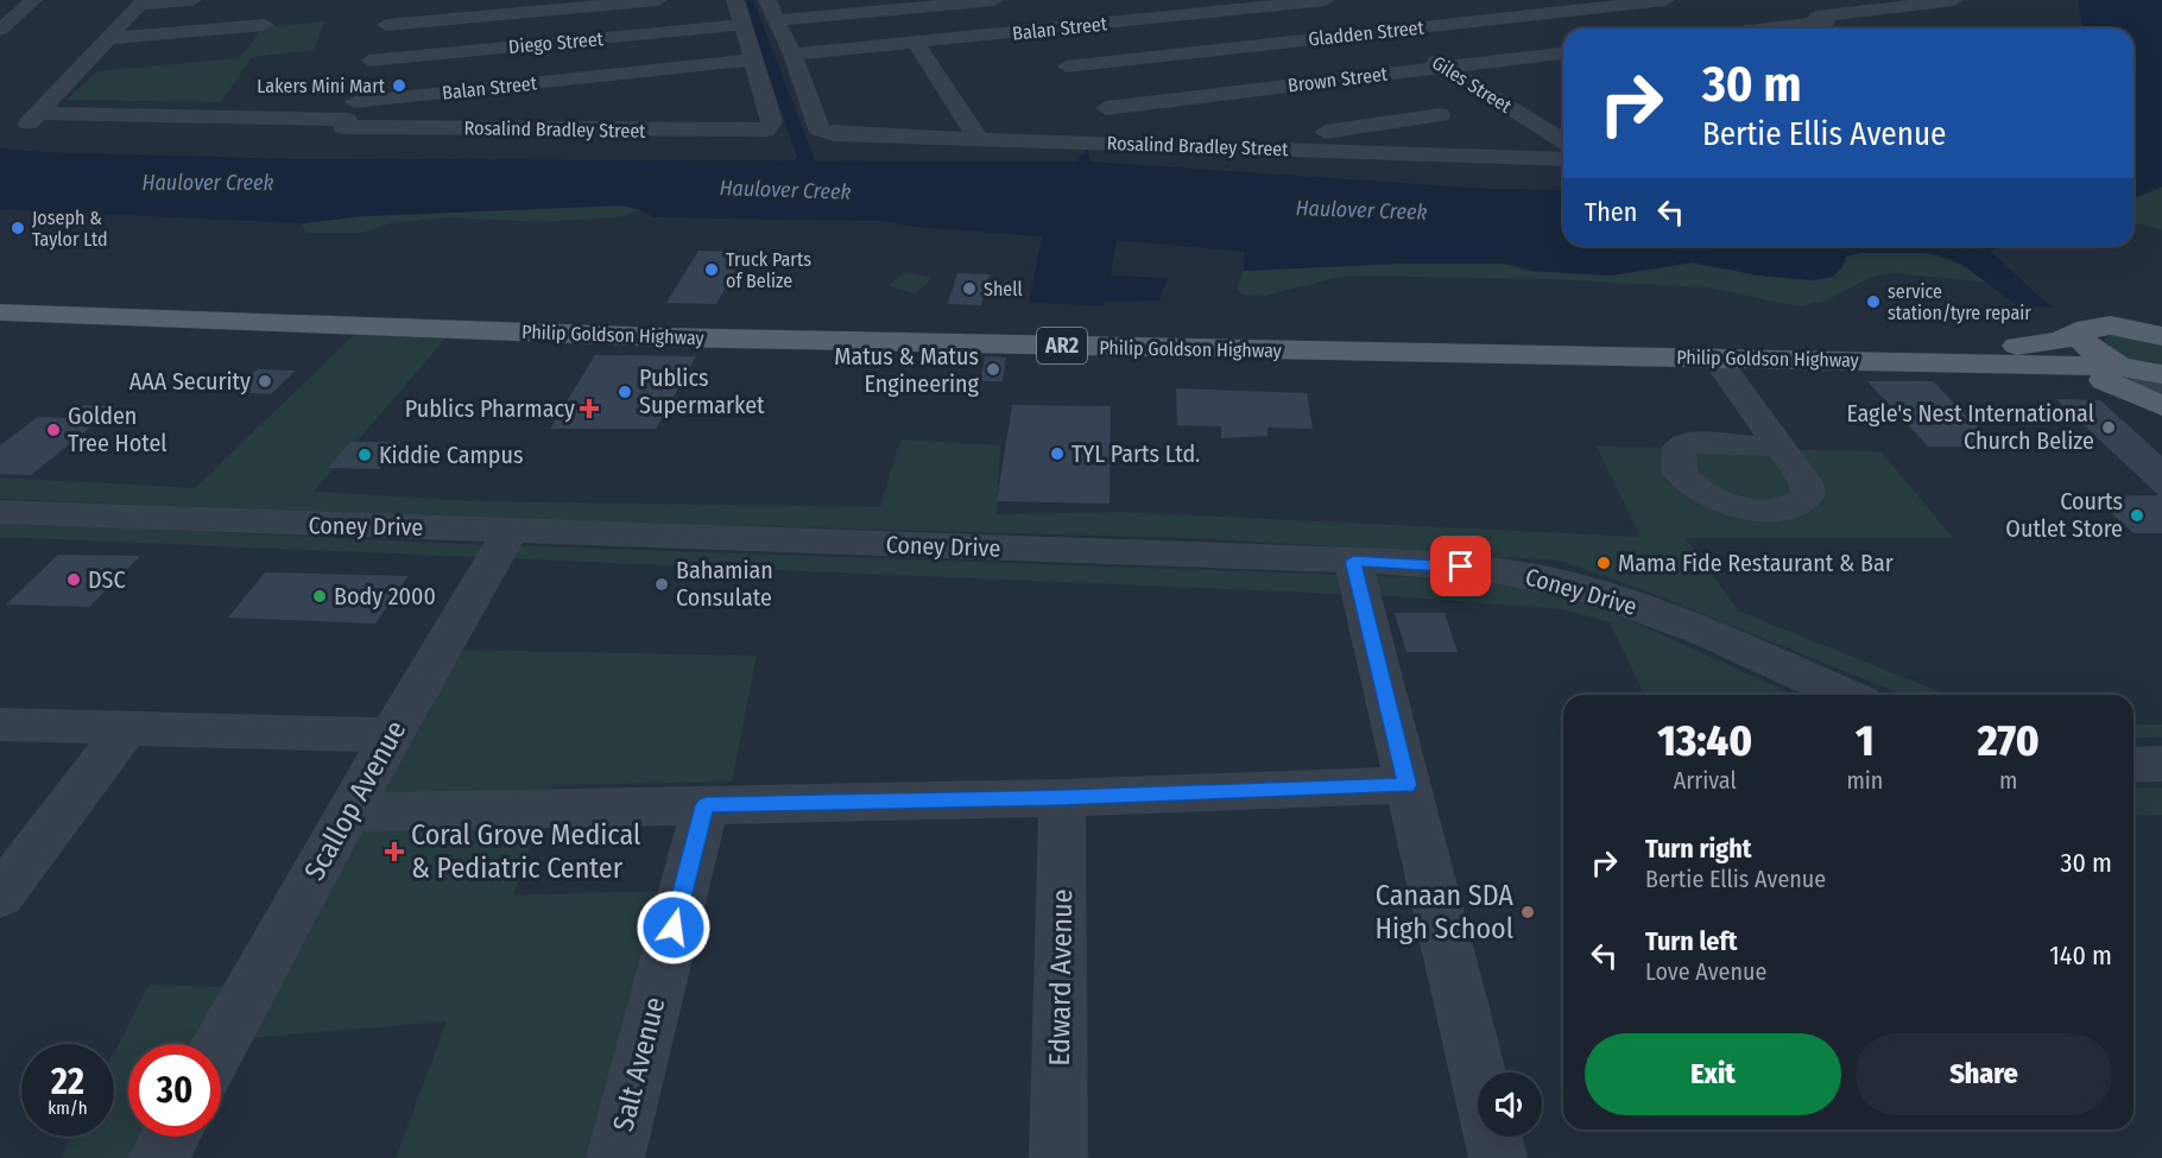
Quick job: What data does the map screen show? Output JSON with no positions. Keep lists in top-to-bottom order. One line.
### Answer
{"streets":{"main road":["Philip Goldson Highway","AR2"],"street":["Balan Street","Gladden Street","Diego Street","Brown Street","Giles Street","Rosalind Bradley Street","Coney Drive","Scallop Avenue","Edward Avenue","Salt Avenue"]},"crossings":[["Balan Street","Rosalind Bradley Street"],["Gladden Street","Giles Street"],["Brown Street","Giles Street"],["Coney Drive","Scallop Avenue"]],"water":["Haulover Creek"],"places":{"other":["Lakers Mini Mart","Joseph & Taylor Ltd","Truck Parts of Belize","Shell","service station/tyre repair","Matus & Matus Engineering","AAA Security","Publics Supermarket","Eagle's Nest International Church Belize","Golden Tree Hotel","TYL Parts Ltd.","Kiddie Campus","Courts Outlet Store","Mama Fide Restaurant & Bar","DSC","Bahamian Consulate","Body 2000","Canaan SDA High School"],"health":["Publics Pharmacy","Coral Grove Medical & Pediatric Center"]},"page":{"turn":["30 m","Bertie Ellis Avenue"],"then":"Then","eta":["13:40","Arrival","1","min","270","m"],"list":[{"name":"Turn right","note":"Bertie Ellis Avenue","value":"30 m"},{"name":"Turn left","note":"Love Avenue","value":"140 m"}],"buttons":["Exit","Share"],"speed":"22 km/h","limit":"30"}}
